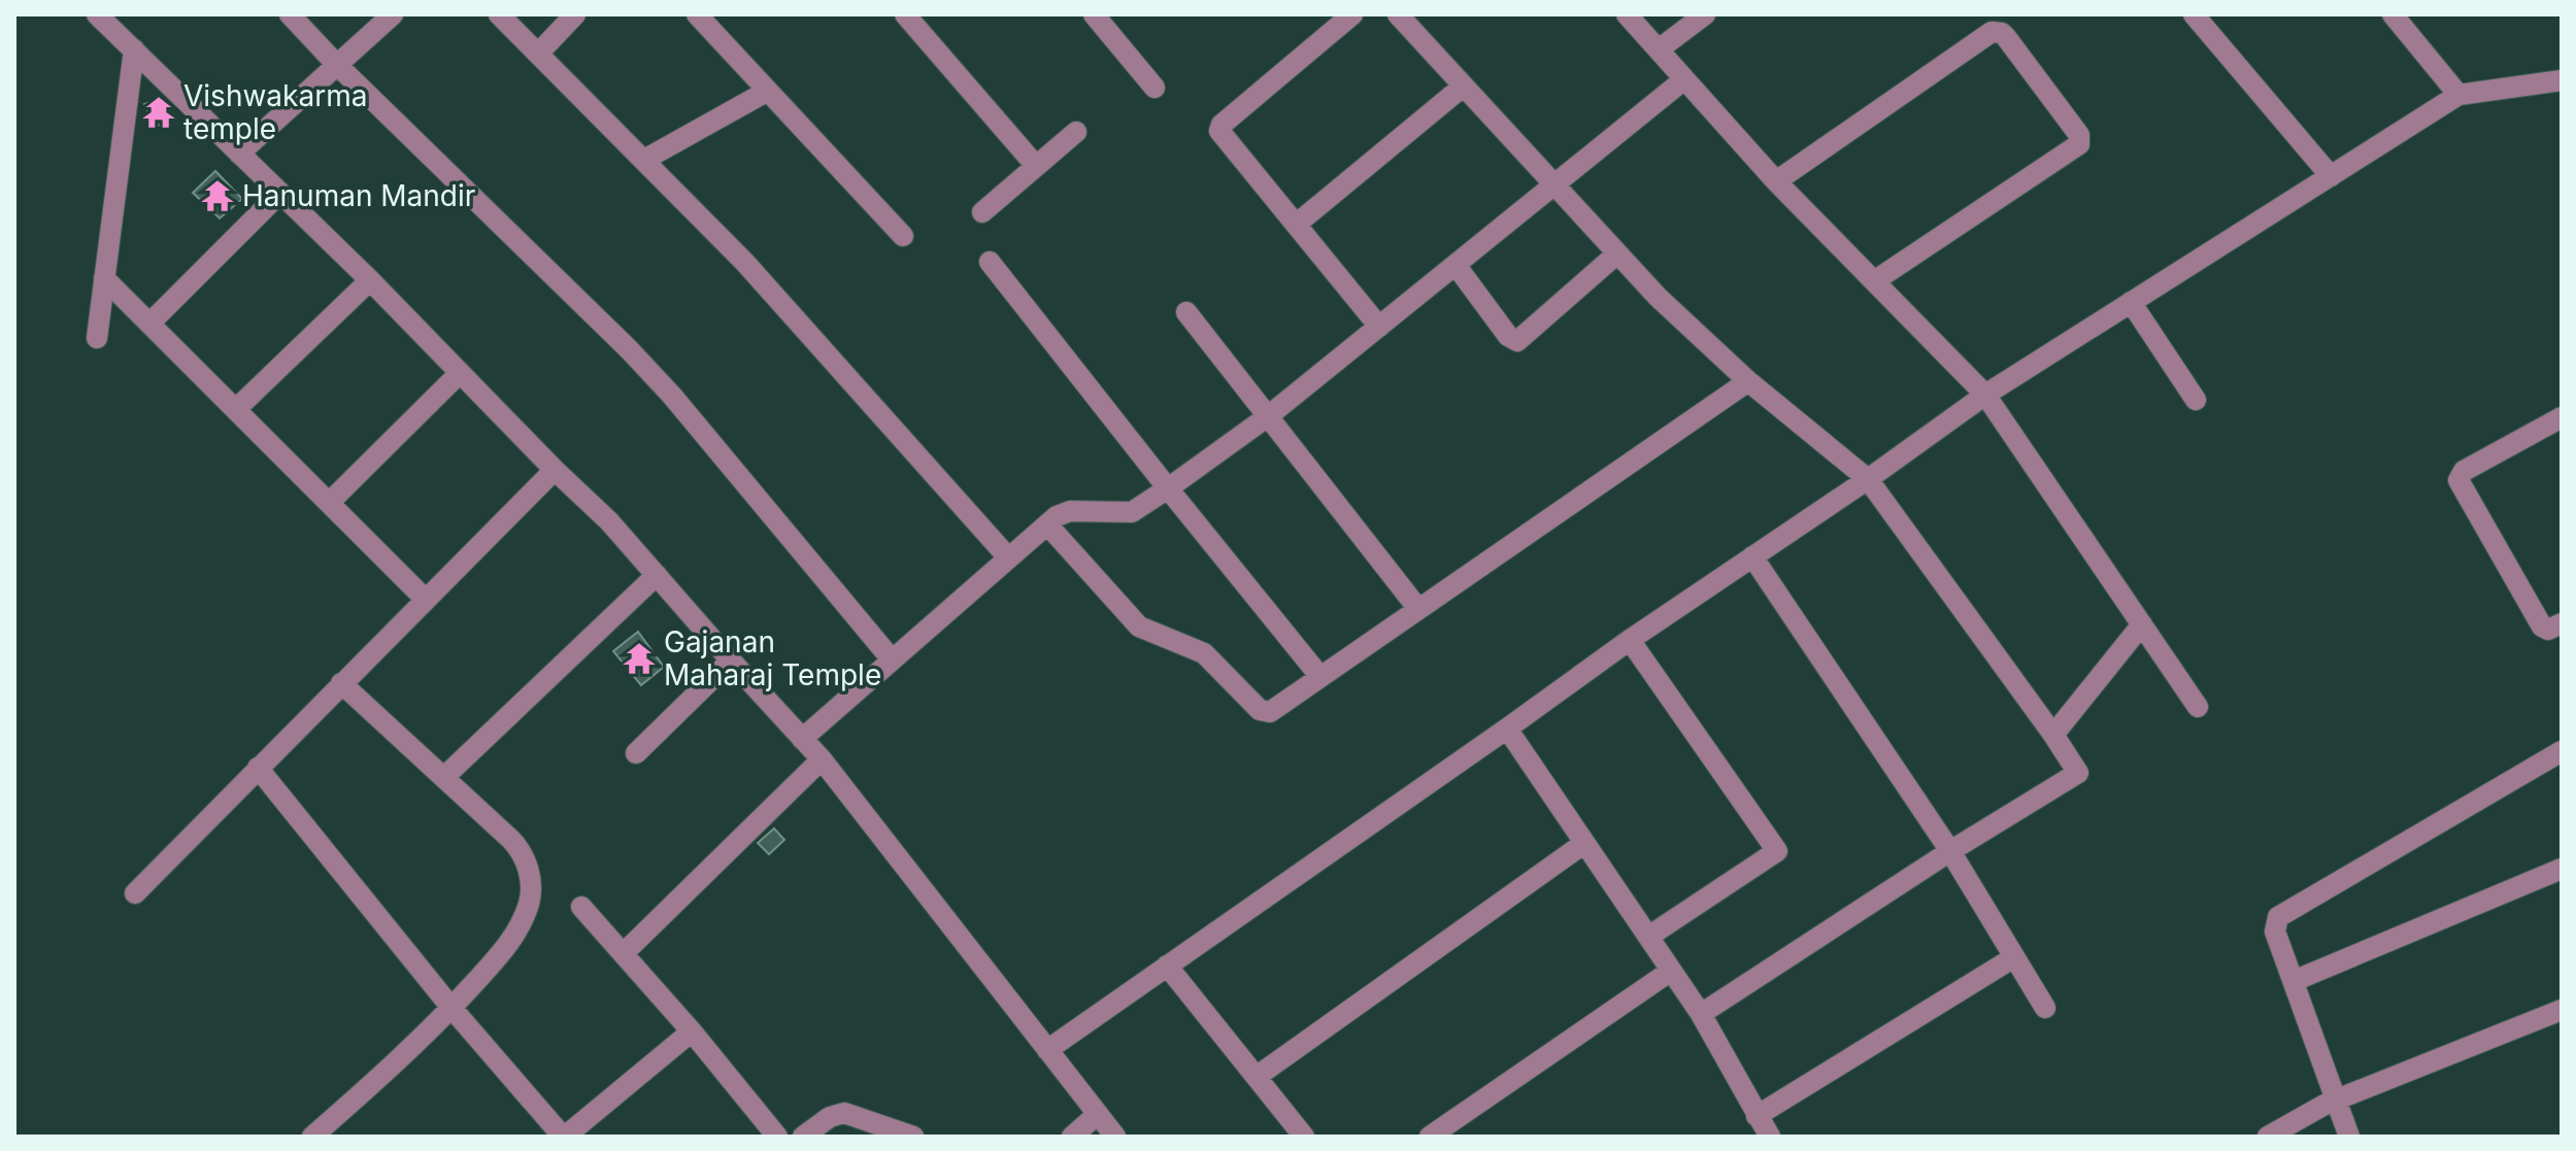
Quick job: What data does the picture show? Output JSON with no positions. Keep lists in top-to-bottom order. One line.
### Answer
{"places":{"temple":["Vishwakarma temple","Hanuman Mandir","Gajanan Maharaj Temple"]}}
